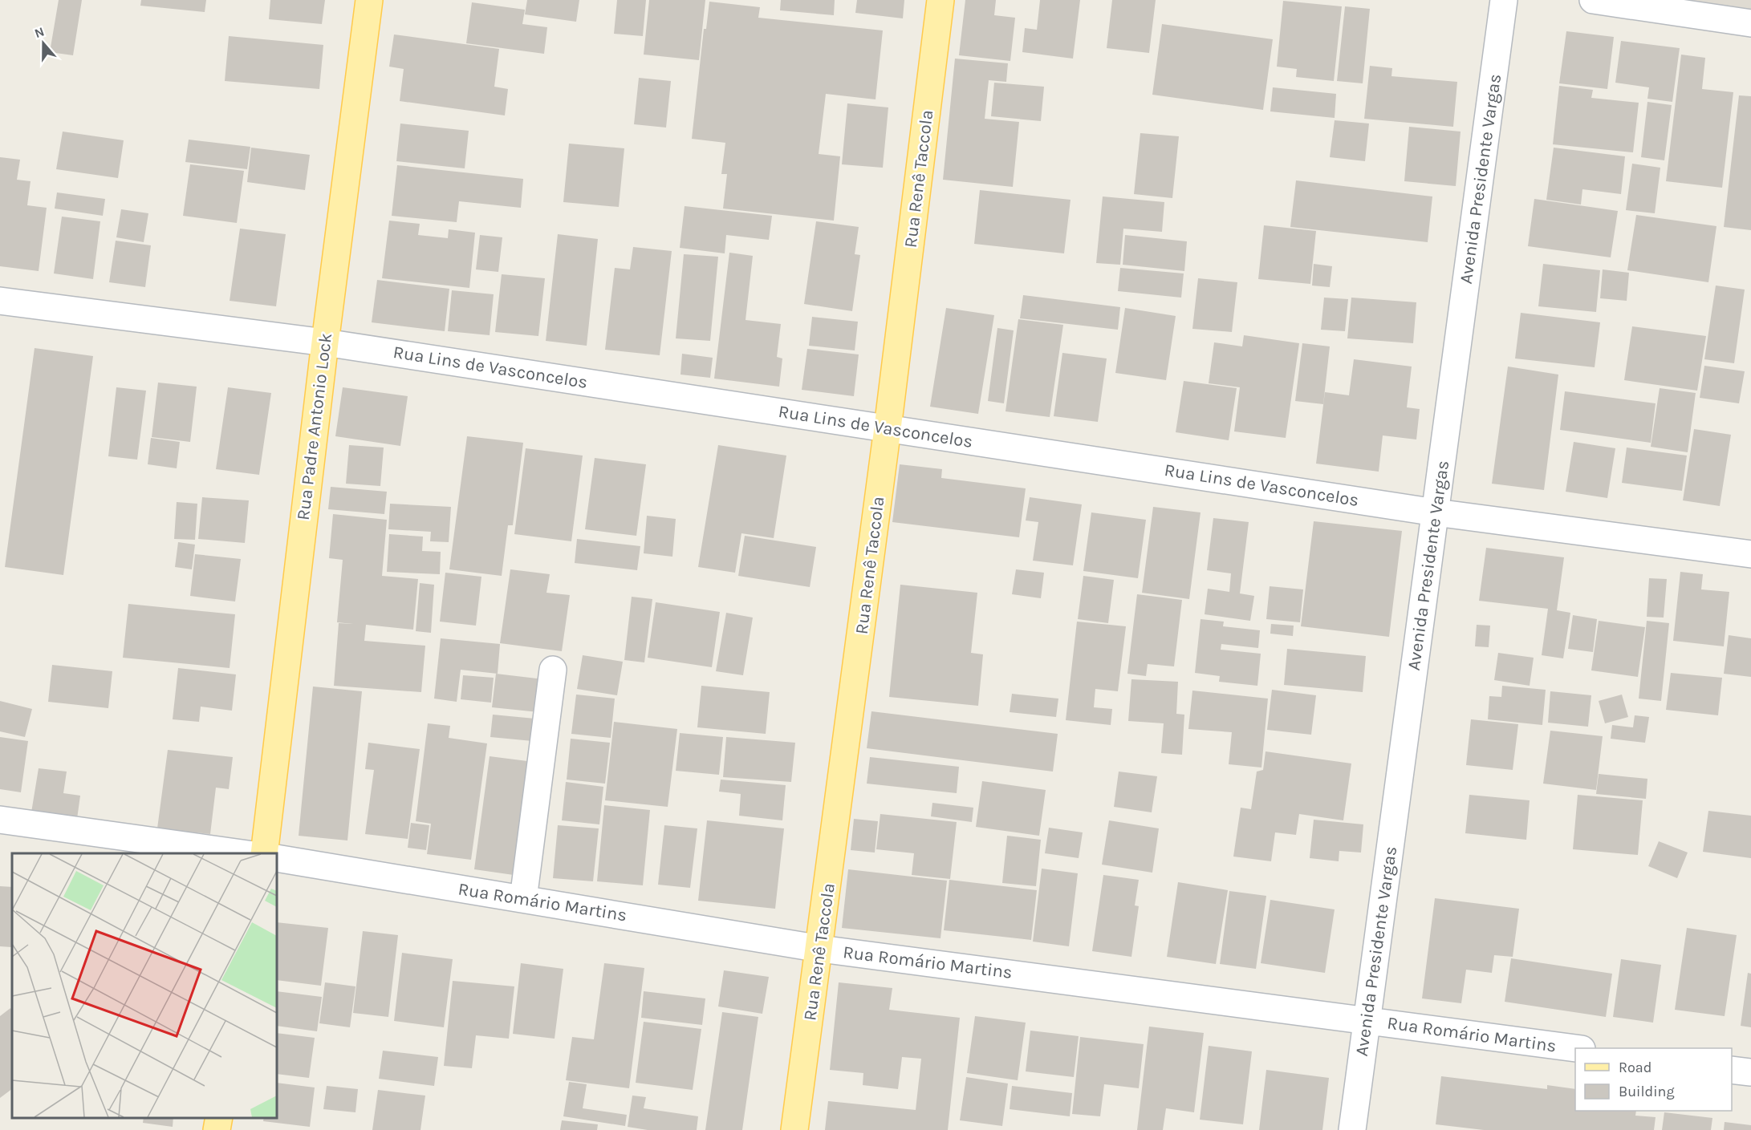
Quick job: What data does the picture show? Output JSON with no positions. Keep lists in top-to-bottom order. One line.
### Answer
{"streets":{"main road":["Rua Renê Taccola","Rua Padre Antonio Lock"],"street":["Avenida Presidente Vargas","Rua Lins de Vasconcelos","Rua Romário Martins"]},"crossings":[["Rua Renê Taccola","Rua Lins de Vasconcelos"],["Rua Renê Taccola","Rua Romário Martins"],["Avenida Presidente Vargas","Rua Lins de Vasconcelos"],["Avenida Presidente Vargas","Rua Romário Martins"],["Rua Lins de Vasconcelos","Rua Padre Antonio Lock"]],"legend":["Road","Building"],"north":"top"}
